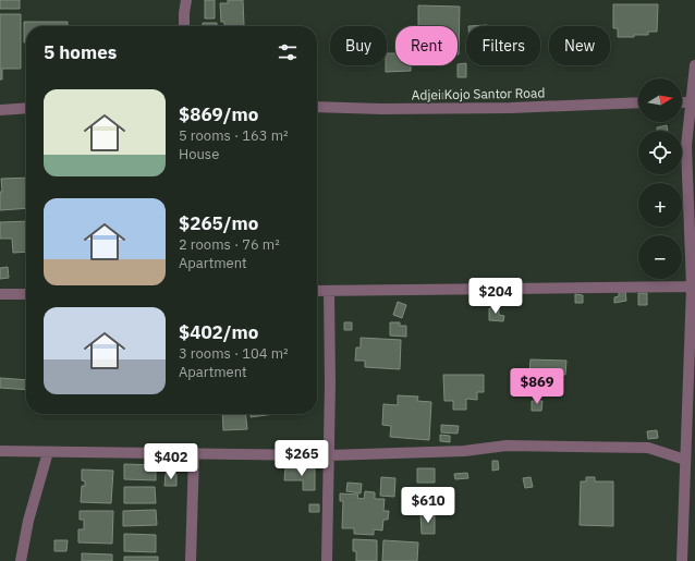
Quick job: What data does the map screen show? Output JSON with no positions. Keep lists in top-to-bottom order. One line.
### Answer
{"streets":{"street":["Adjei Kojo Santor Road"]},"north":"right","page":{"chip":["Buy","Rent","Filters","New"],"heading":"5 homes","map_buttons":["+","−"],"list":[{"name":"$869/mo","note":"5 rooms · 163 m² · House"},{"name":"$265/mo","note":"2 rooms · 76 m² · Apartment"},{"name":"$402/mo","note":"3 rooms · 104 m² · Apartment"}],"price":["$204","$869","$265","$402","$610"]}}
